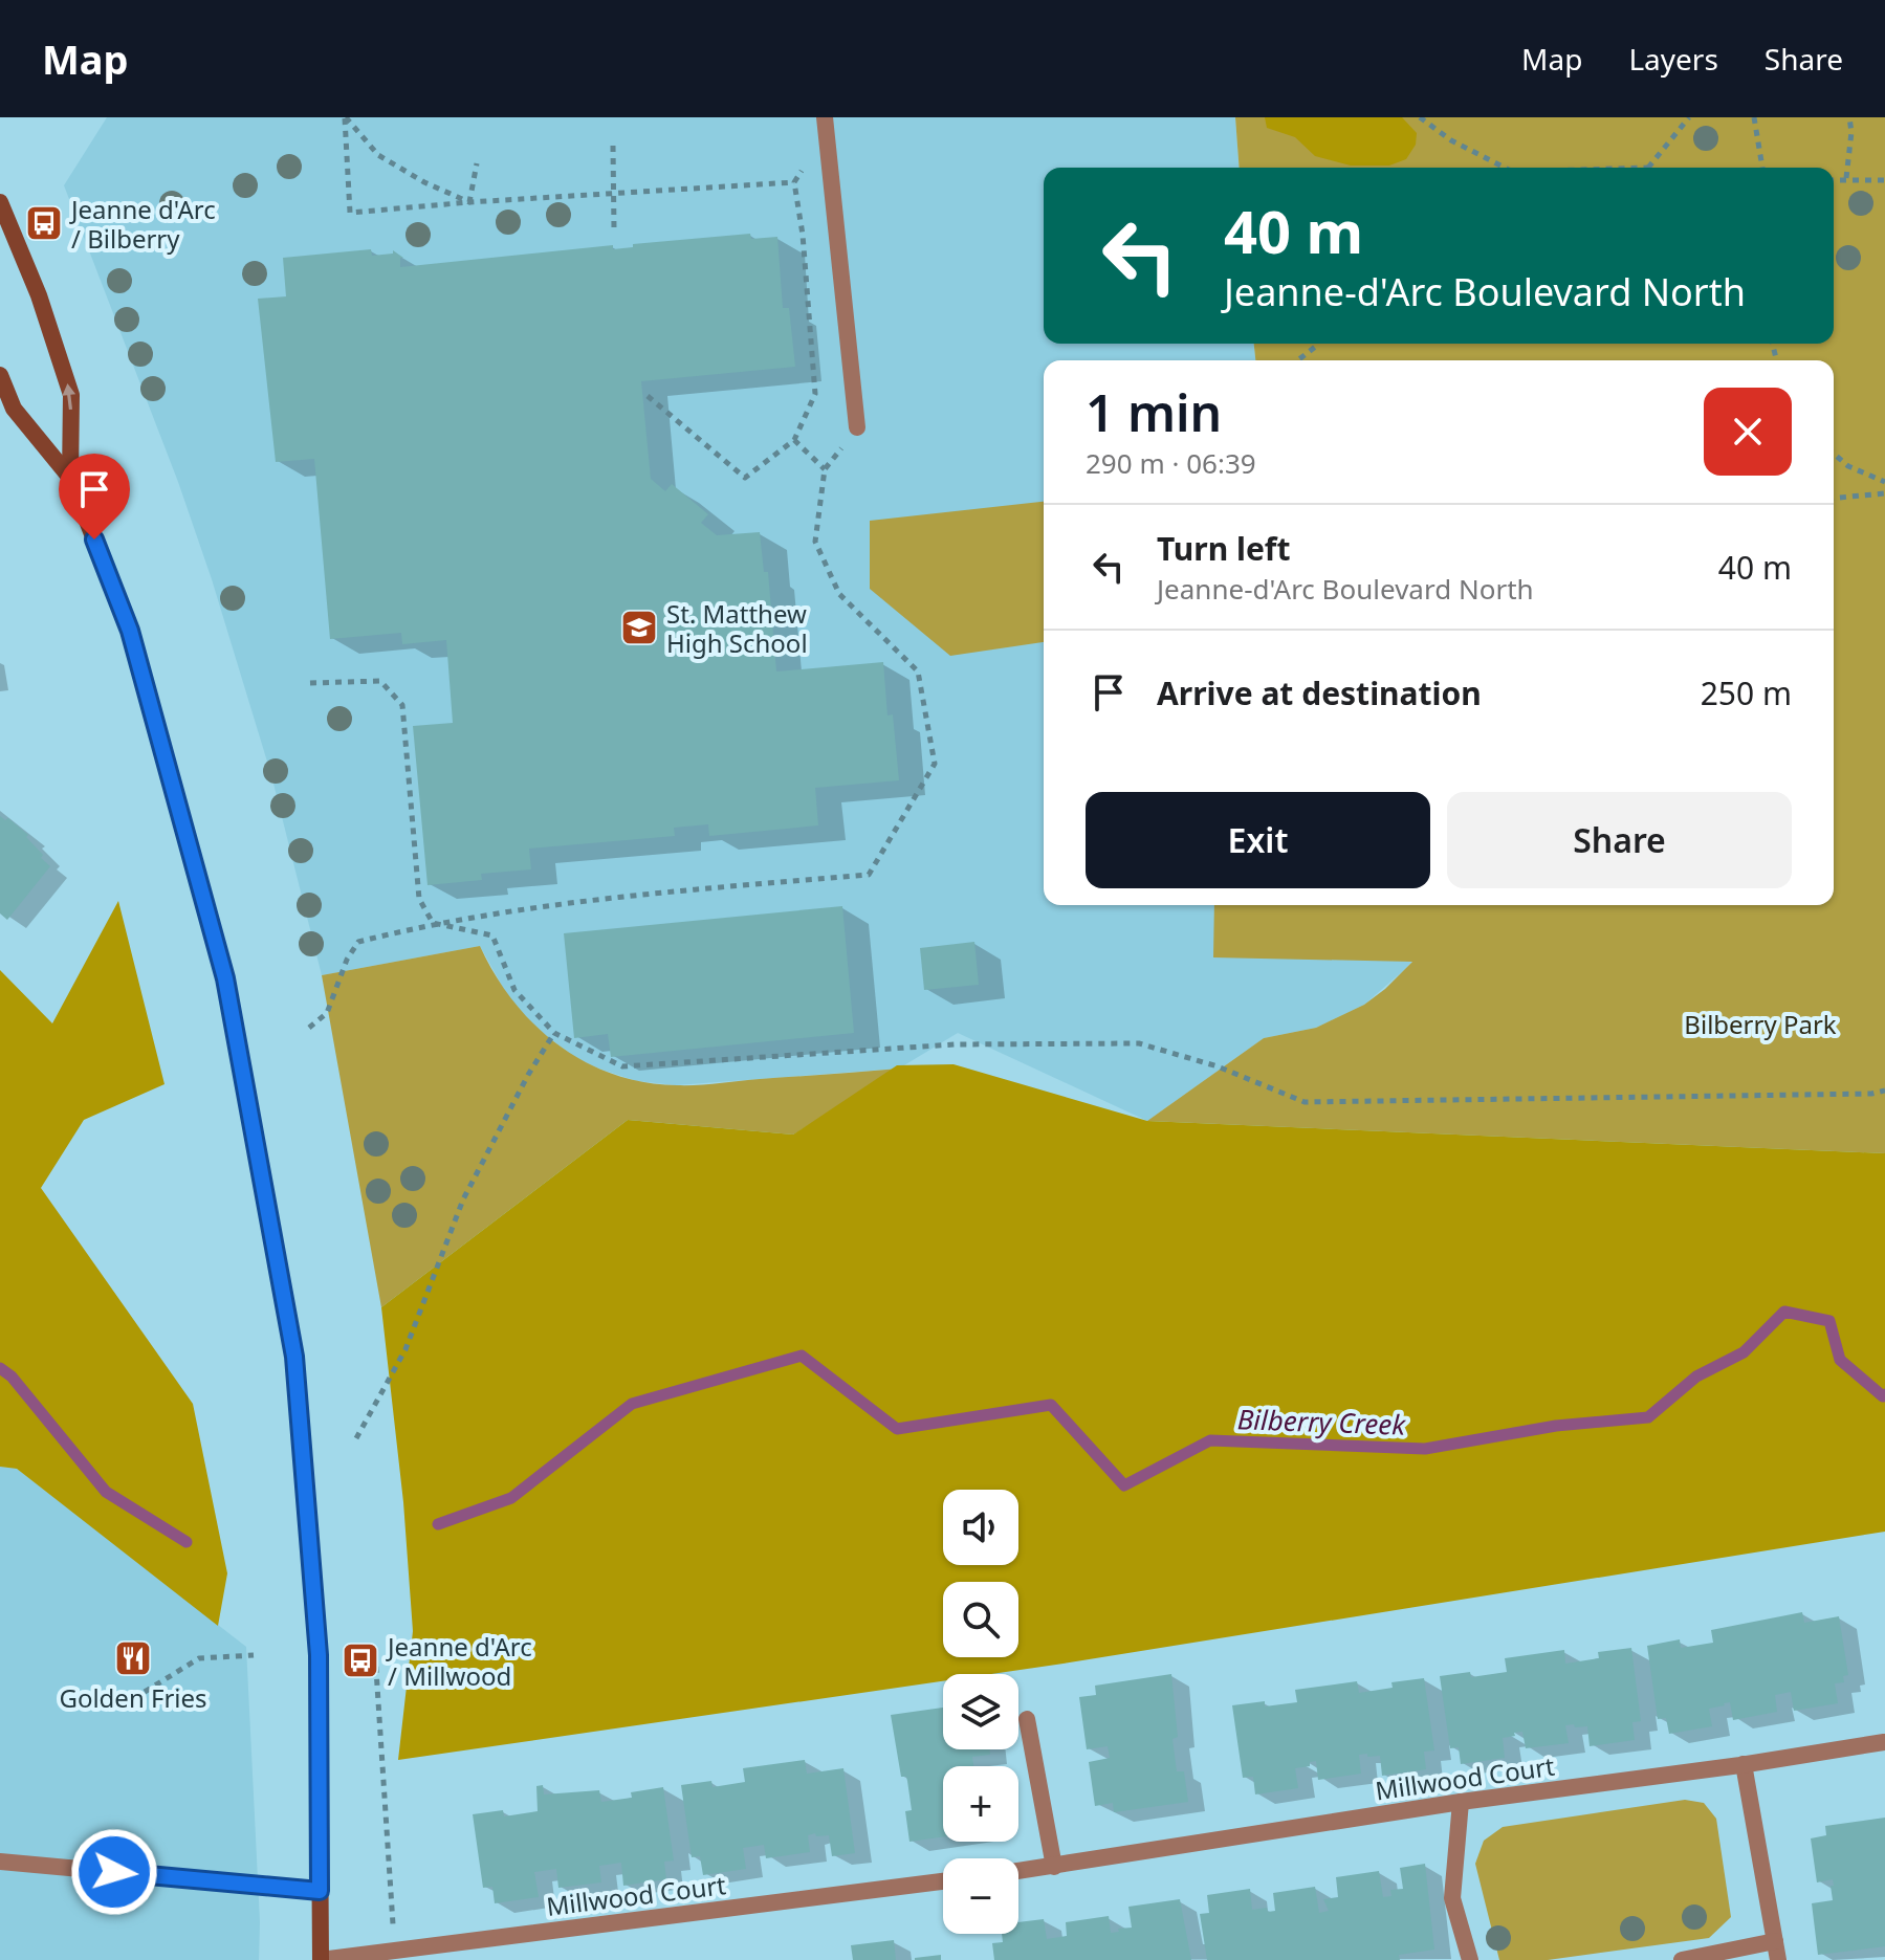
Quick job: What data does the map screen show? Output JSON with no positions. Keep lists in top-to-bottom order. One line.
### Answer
{"streets":{"street":["Millwood Court"]},"water":["Bilberry Creek"],"parks":["Bilberry Park"],"places":{"bus stop":["Jeanne d'Arc / Bilberry","Jeanne d'Arc / Millwood"],"school or university":["St. Matthew High School"],"restaurant":["Golden Fries"]},"page":{"header":"Map","nav":["Map","Layers","Share"],"turn":["40 m","Jeanne-d'Arc Boulevard North"],"heading":["1 min","290 m · 06:39"],"list":[{"name":"Turn left","note":"Jeanne-d'Arc Boulevard North","value":"40 m"},{"name":"Arrive at destination","value":"250 m"}],"buttons":["Exit","Share"],"map_buttons":["+","−"]}}
